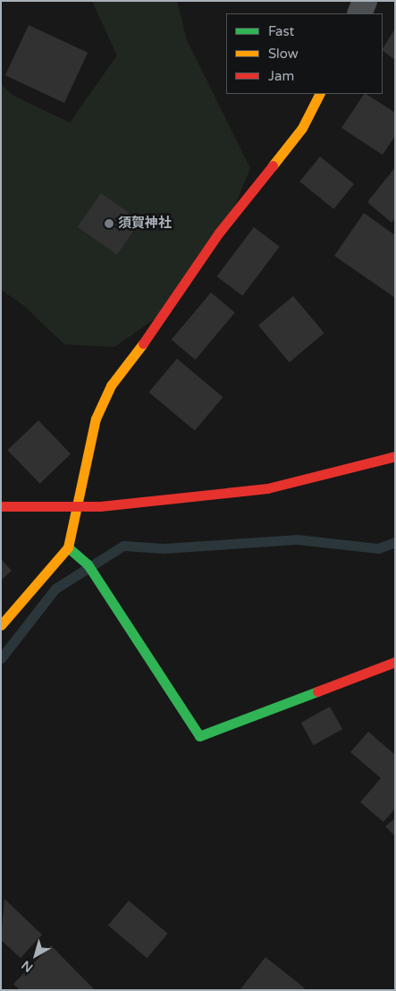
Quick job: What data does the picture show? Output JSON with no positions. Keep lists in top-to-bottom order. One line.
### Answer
{"places":["須賀神社"],"legend":["Fast","Slow","Jam"],"north":"bottom left"}
